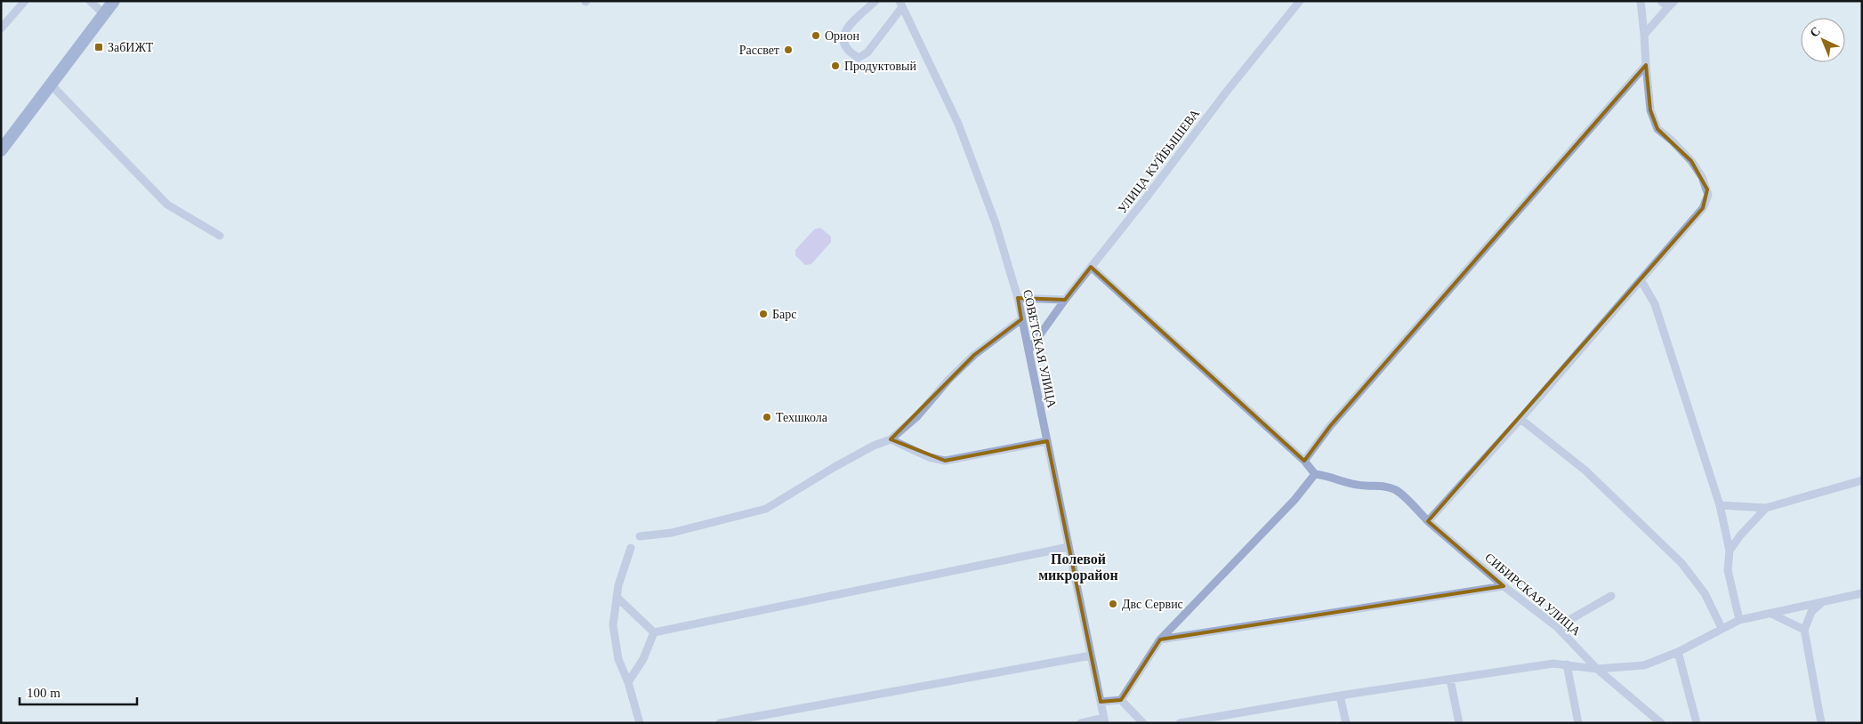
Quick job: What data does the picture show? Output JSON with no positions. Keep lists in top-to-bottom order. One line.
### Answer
{"streets":{"street":["УЛИЦА КУЙБЫШЕВА","СОВЕТСКАЯ УЛИЦА","СИБИРСКАЯ УЛИЦА"]},"crossings":[["УЛИЦА КУЙБЫШЕВА","СОВЕТСКАЯ УЛИЦА"]],"districts":["Полевой микрорайон"],"places":{"other":["Орион","Рассвет","Продуктовый","Барс","Техшкола","Двс Сервис"],"transit":["ЗабИЖТ"]},"scale_bar":"100 m","north":"top left"}
